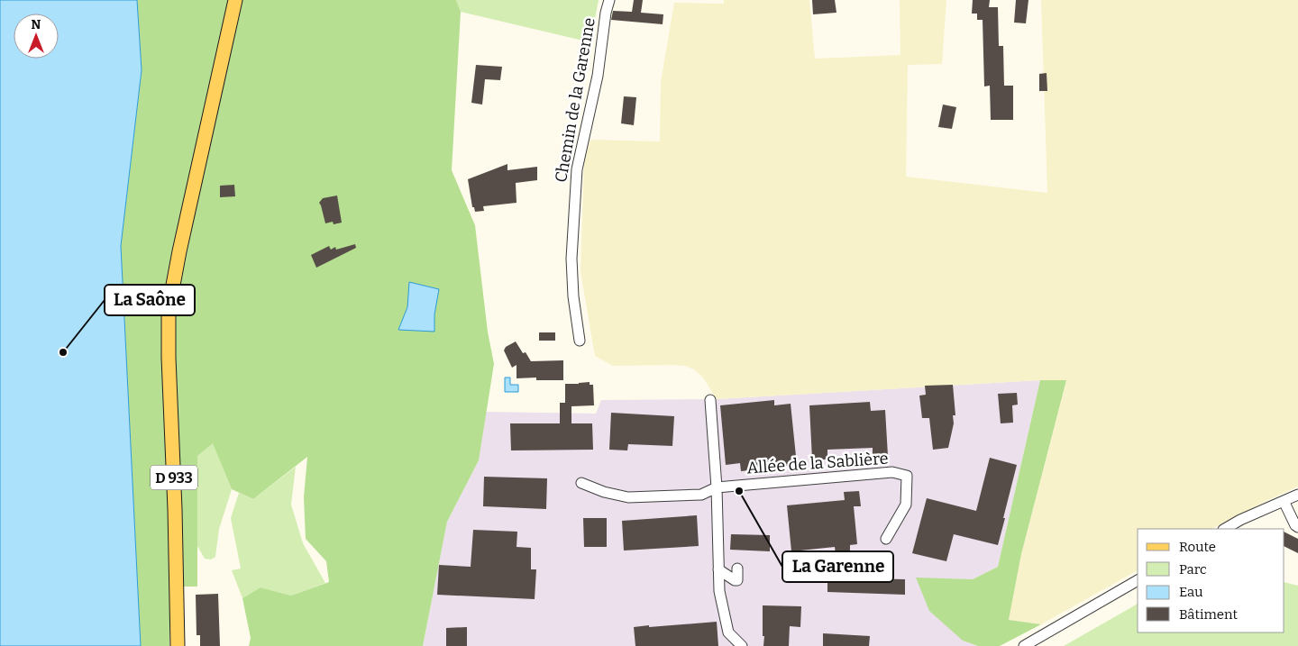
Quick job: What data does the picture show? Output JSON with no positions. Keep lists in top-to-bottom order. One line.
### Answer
{"streets":{"main road":["D 933"],"street":["Chemin de la Garenne","Allée de la Sablière"]},"places":["La Saône","La Garenne"],"legend":["Route","Parc","Eau","Bâtiment"],"north":"top"}
